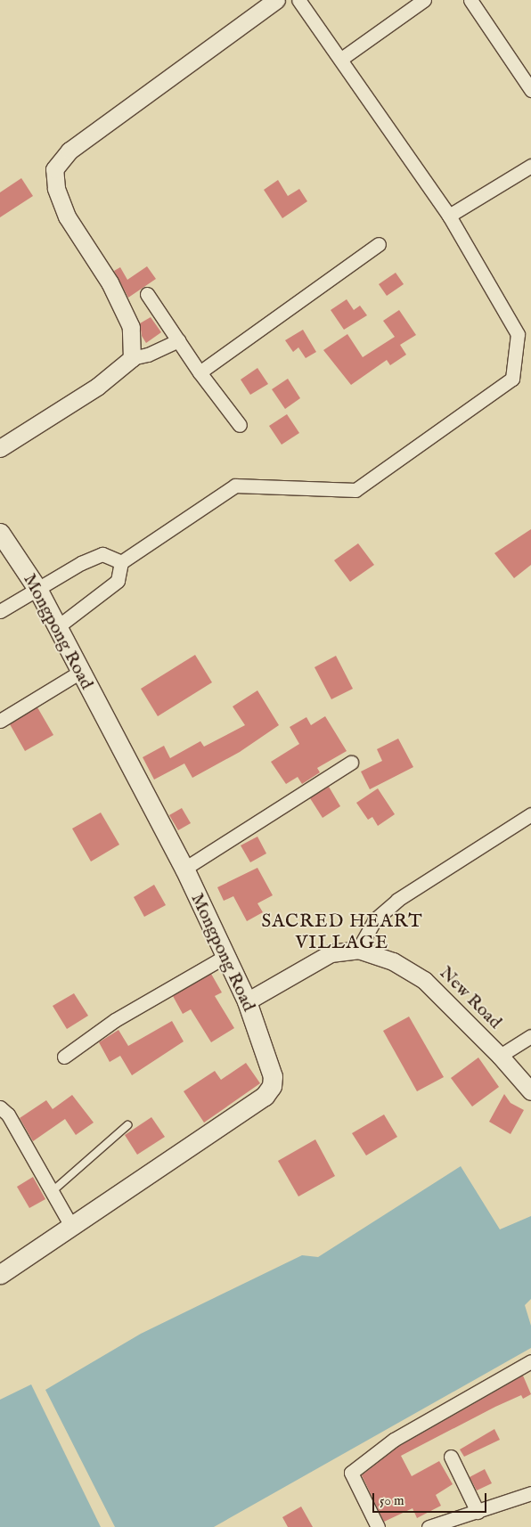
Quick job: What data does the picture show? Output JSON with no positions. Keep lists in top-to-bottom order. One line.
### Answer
{"streets":{"main road":["Mongpong Road"],"street":["New Road"]},"crossings":[["Mongpong Road","New Road"]],"districts":["SACRED HEART VILLAGE"],"scale_bar":"50 m"}
